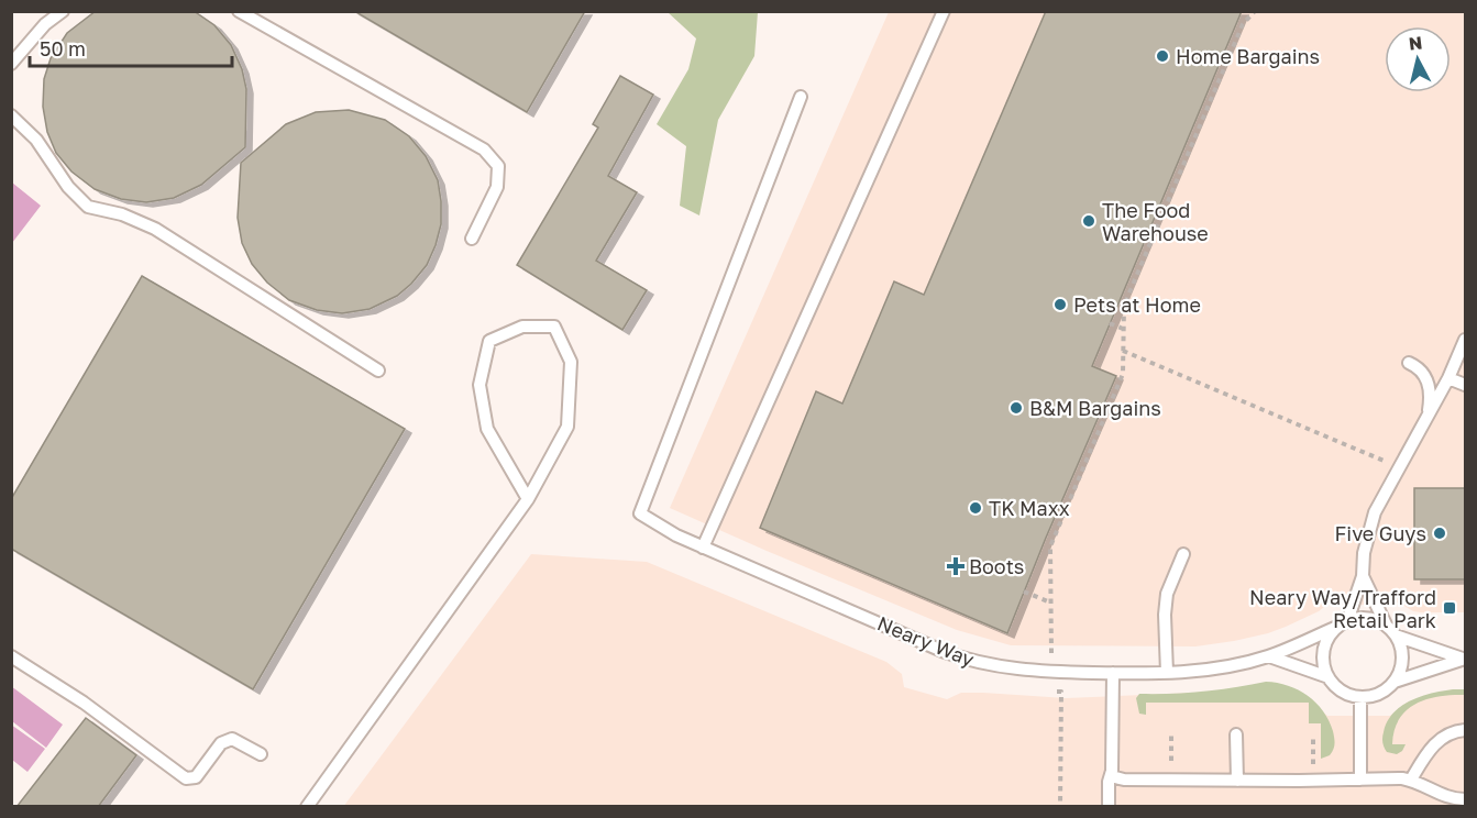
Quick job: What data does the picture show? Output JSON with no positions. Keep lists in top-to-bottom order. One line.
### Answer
{"streets":{"lane":["Neary Way"]},"places":{"other":["Home Bargains","The Food Warehouse","Pets at Home","B&M Bargains","TK Maxx","Five Guys"],"health":["Boots"],"transit":["Neary Way/Trafford Retail Park"]},"scale_bar":"50 m","north":"top"}
